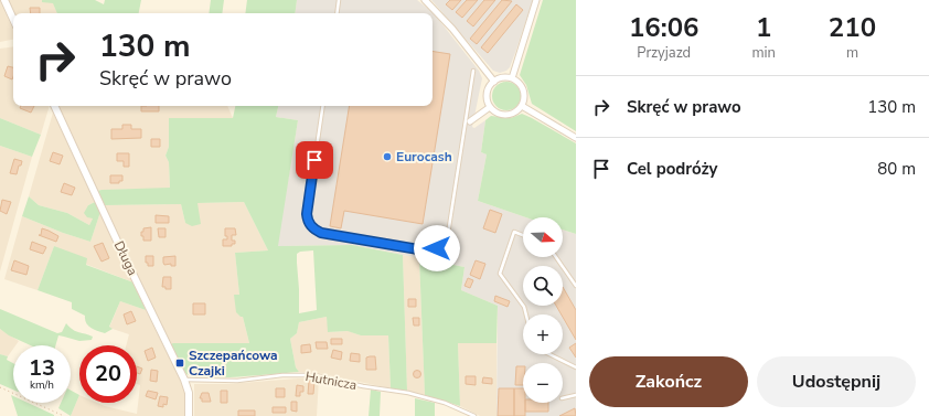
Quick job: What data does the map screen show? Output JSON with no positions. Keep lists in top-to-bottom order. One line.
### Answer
{"streets":{"street":["Długa"],"lane":["Hutnicza"]},"crossings":[["Długa","Hutnicza"]],"places":{"other":["Eurocash"],"transit":["Szczepańcowa Czajki"]},"north":"right","page":{"eta":["16:06","Przyjazd","1","min","210","m"],"turn":["130 m","Skręć w prawo"],"list":[{"name":"Skręć w prawo","value":"130 m"},{"name":"Cel podróży","value":"80 m"}],"map_buttons":["+","−"],"speed":"13 km/h","limit":"20","buttons":["Zakończ","Udostępnij"]}}
